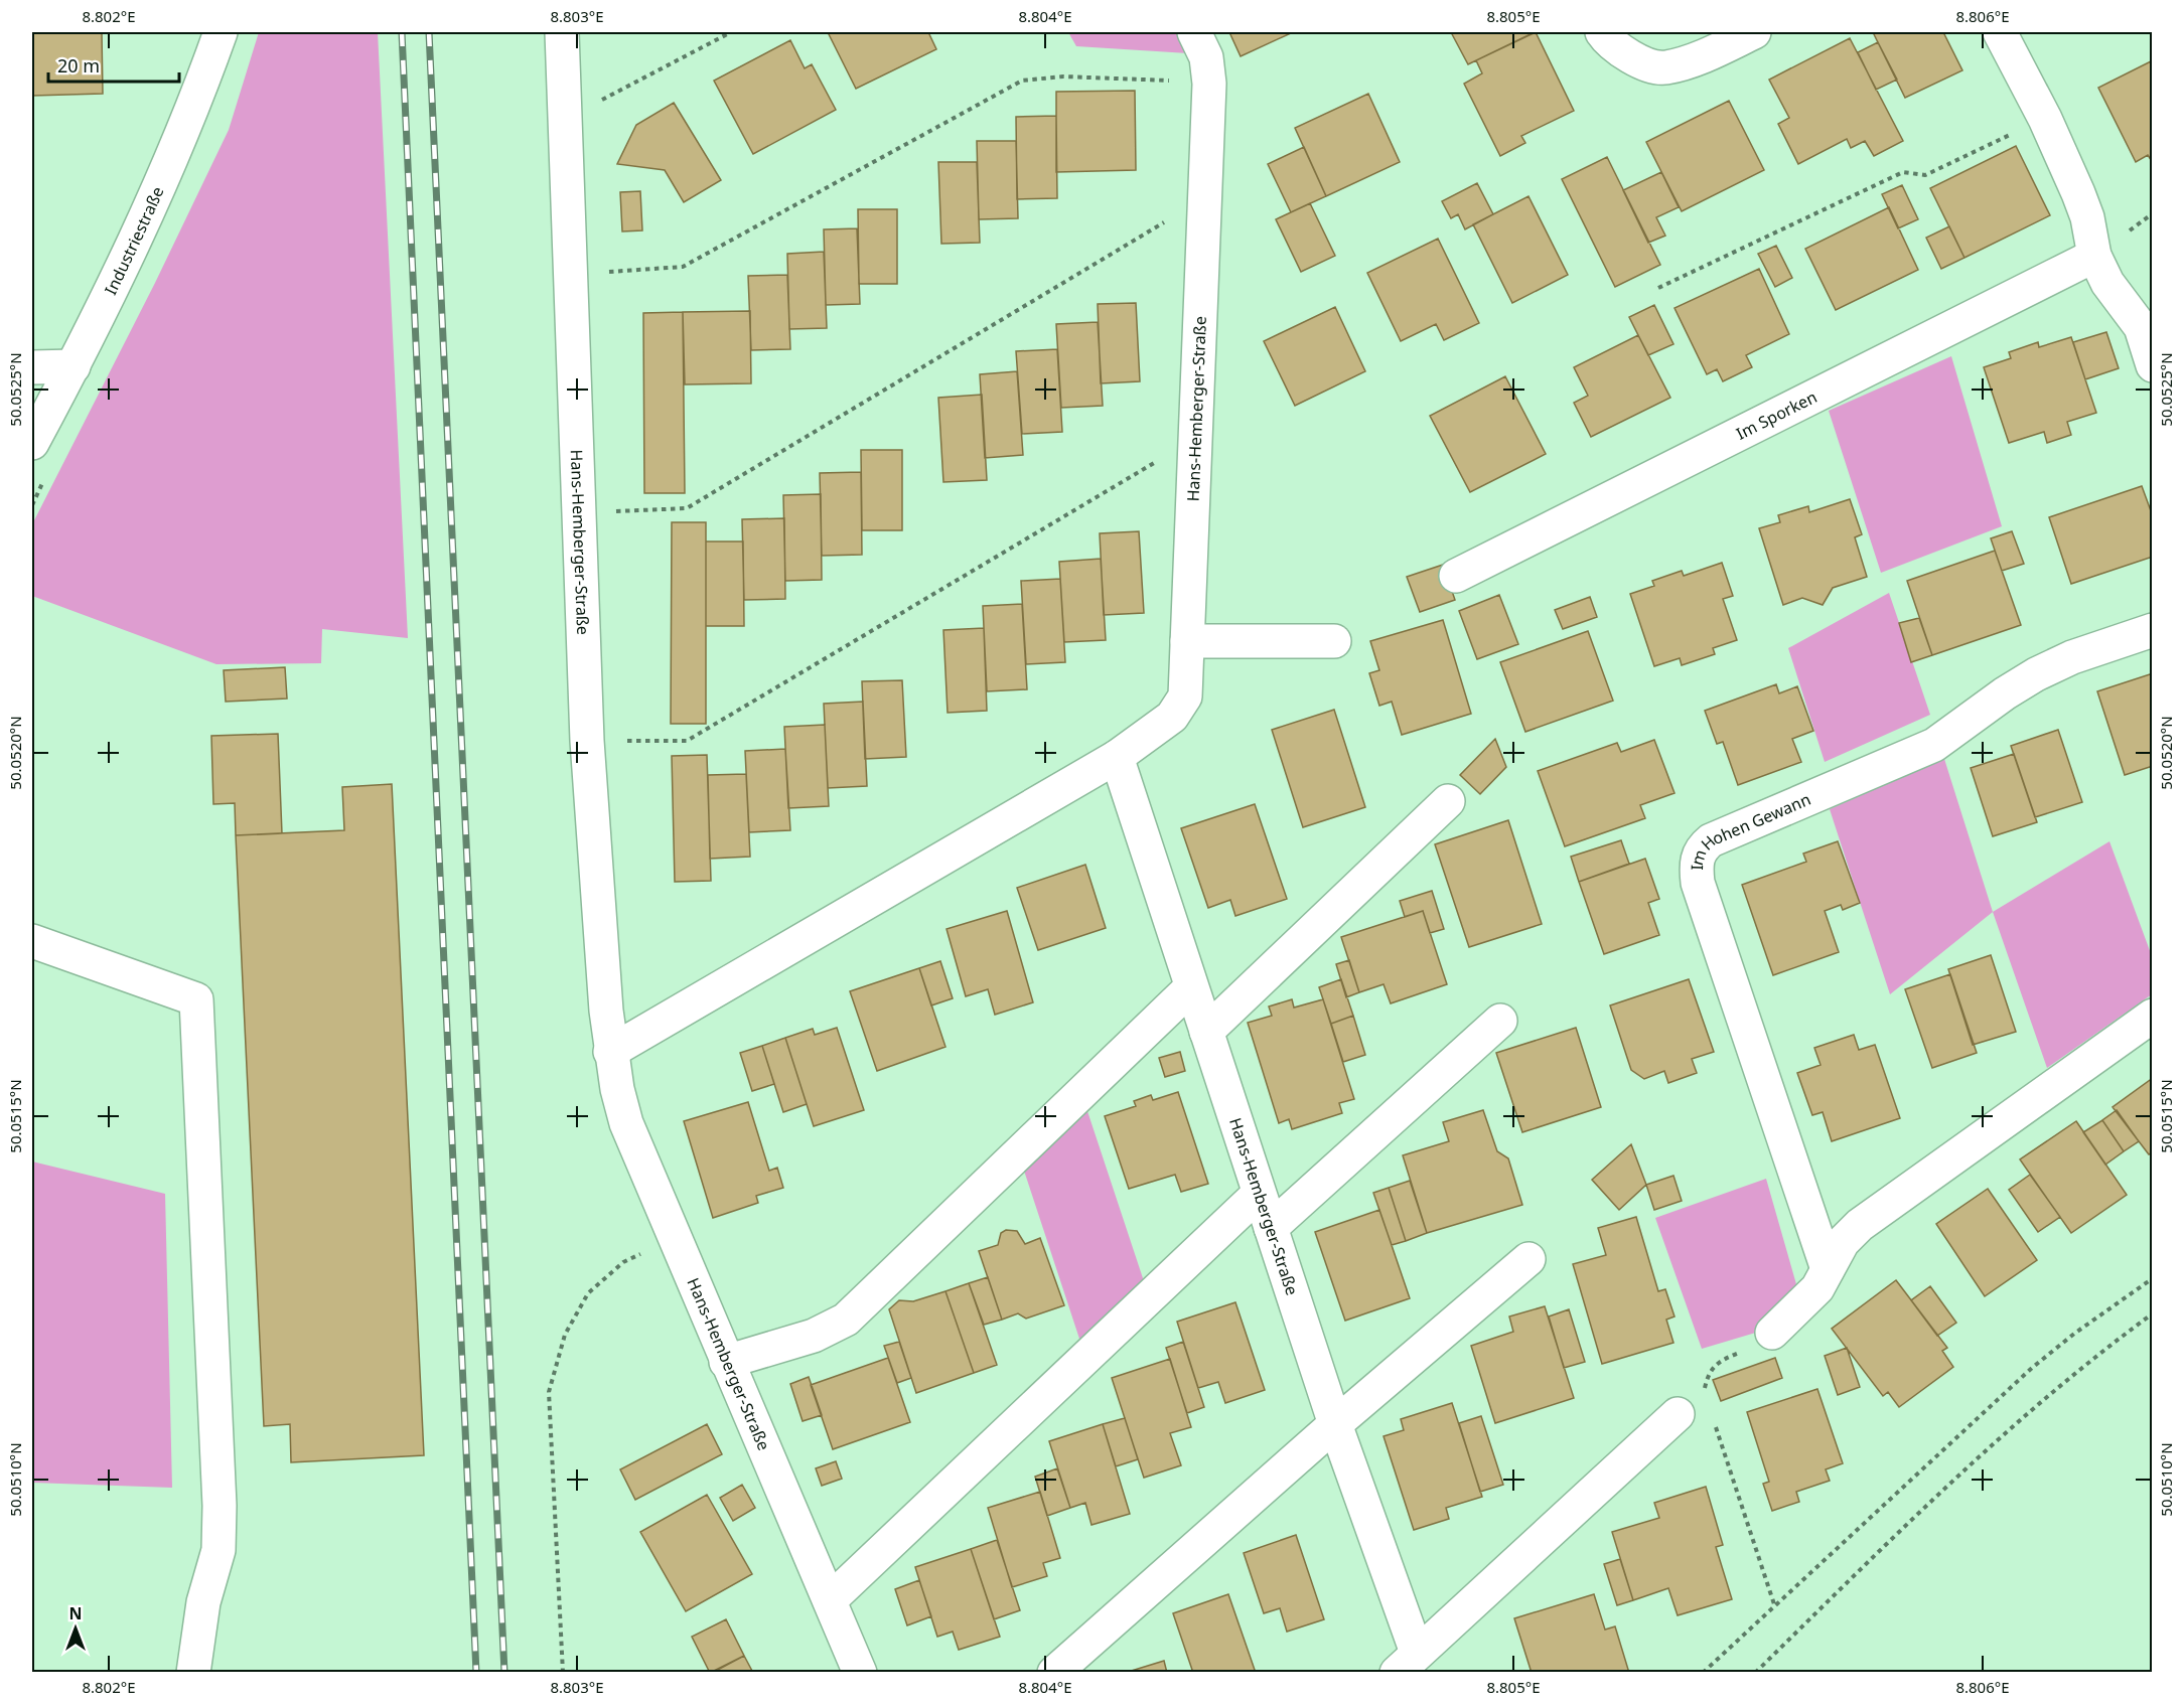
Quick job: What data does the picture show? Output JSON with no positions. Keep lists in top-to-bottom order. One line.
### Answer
{"streets":{"street":["Industriestraße","Hans-Hemberger-Straße","Im Sporken","Im Hohen Gewann"]},"scale_bar":"20 m","north":"top","coordinates":["8.802°E","8.803°E","8.804°E","8.805°E","8.806°E","50.0525°N","50.0520°N","50.0515°N","50.0510°N"]}
